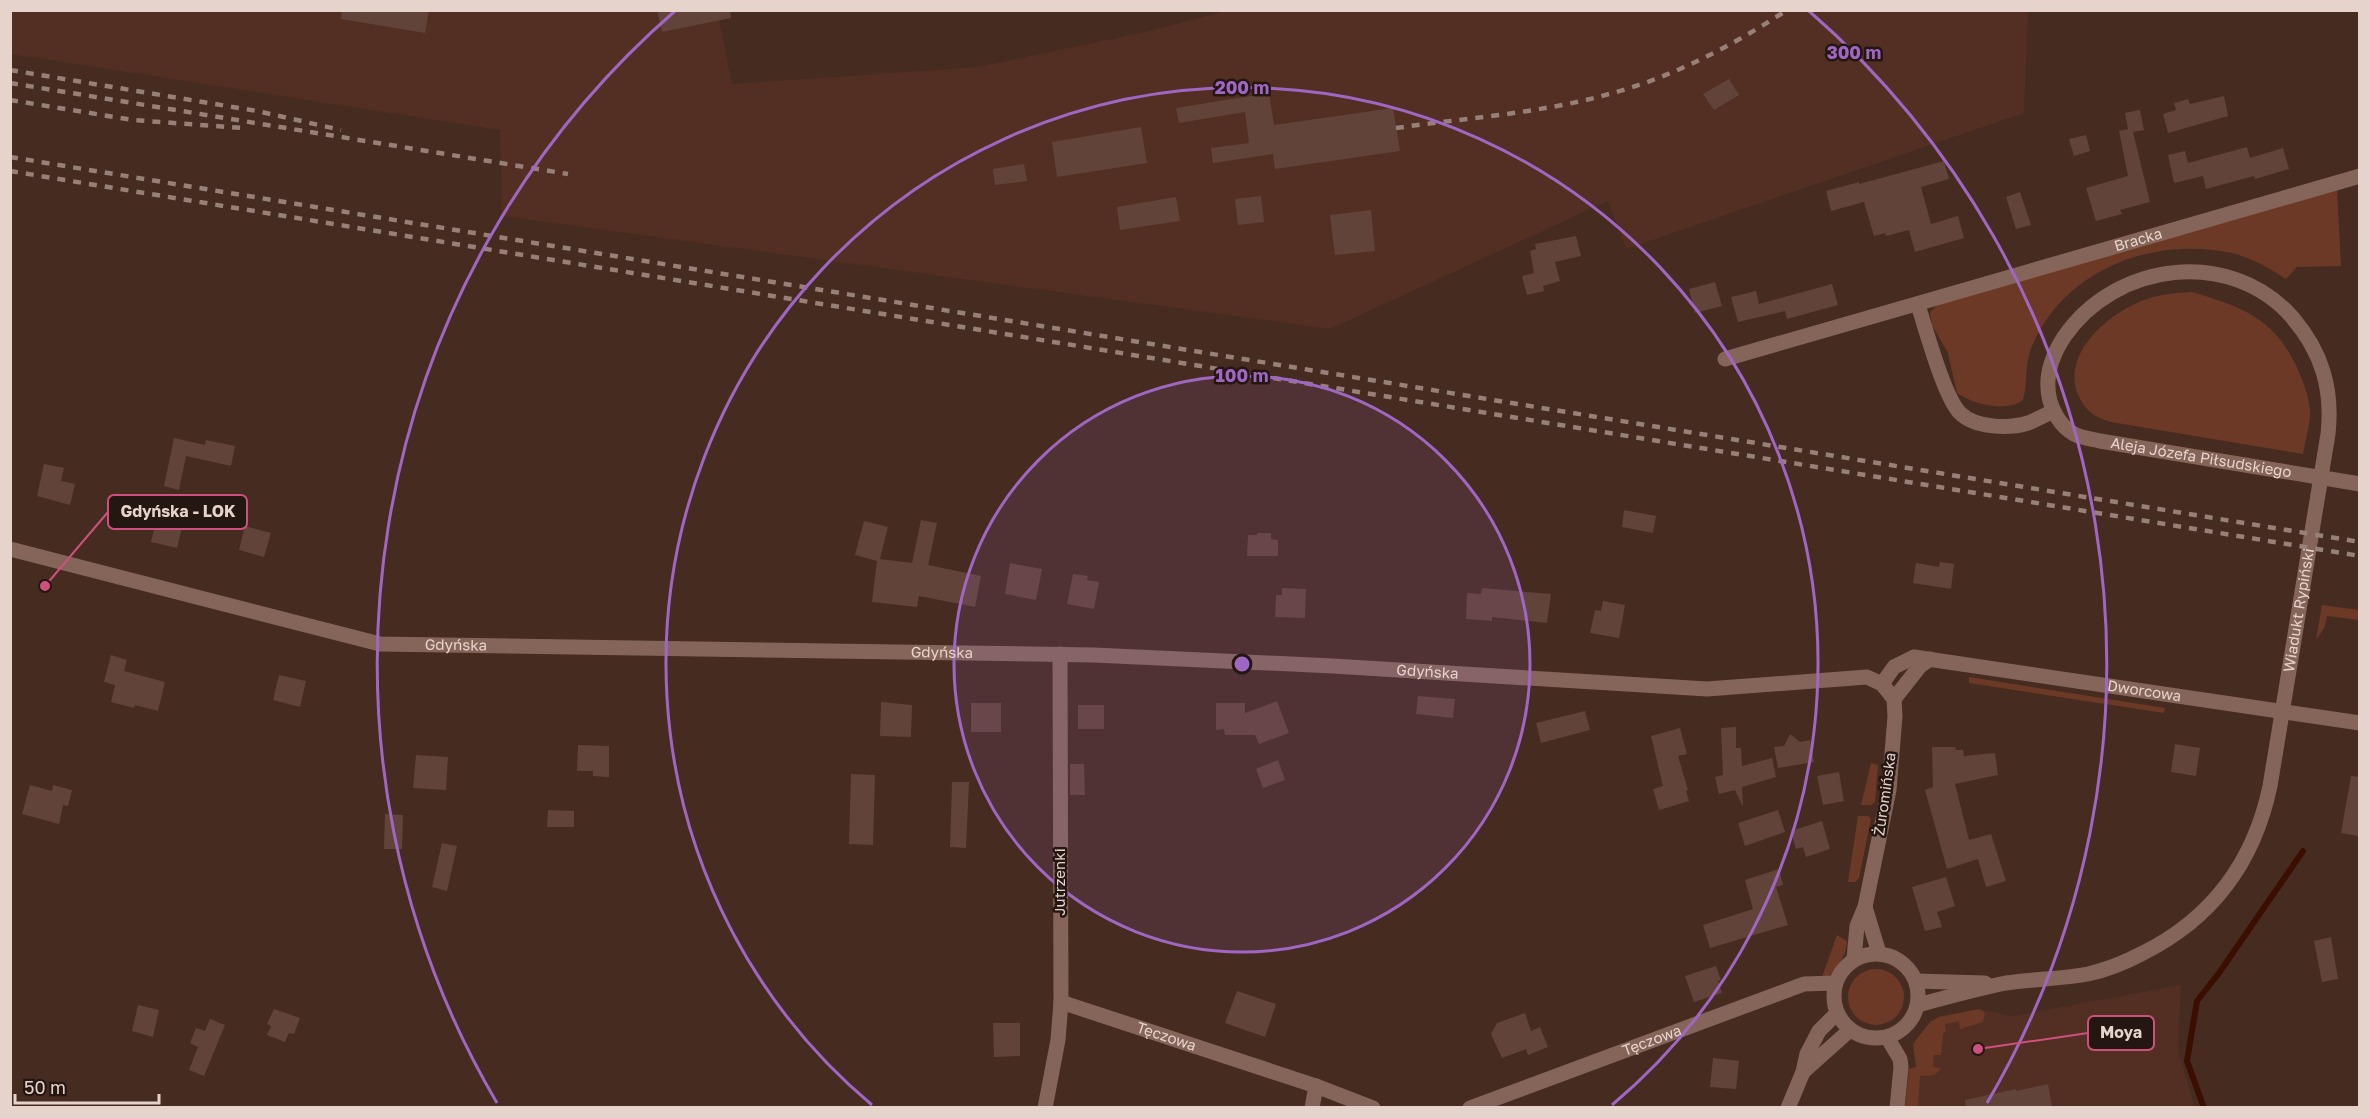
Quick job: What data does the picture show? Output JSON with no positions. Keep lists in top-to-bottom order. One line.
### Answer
{"streets":{"main road":["Bracka","Aleja Józefa Piłsudskiego","Wiadukt Rypiński","Gdyńska","Dworcowa","Żuromińska","Jutrzenki","Tęczowa"]},"crossings":[["Aleja Józefa Piłsudskiego","Wiadukt Rypiński"],["Gdyńska","Dworcowa"],["Gdyńska","Jutrzenki"],["Żuromińska","Tęczowa"],["Jutrzenki","Tęczowa"]],"places":["Gdyńska - LOK","Moya"],"scale_bar":"50 m","rings":["300 m","200 m","100 m"]}
